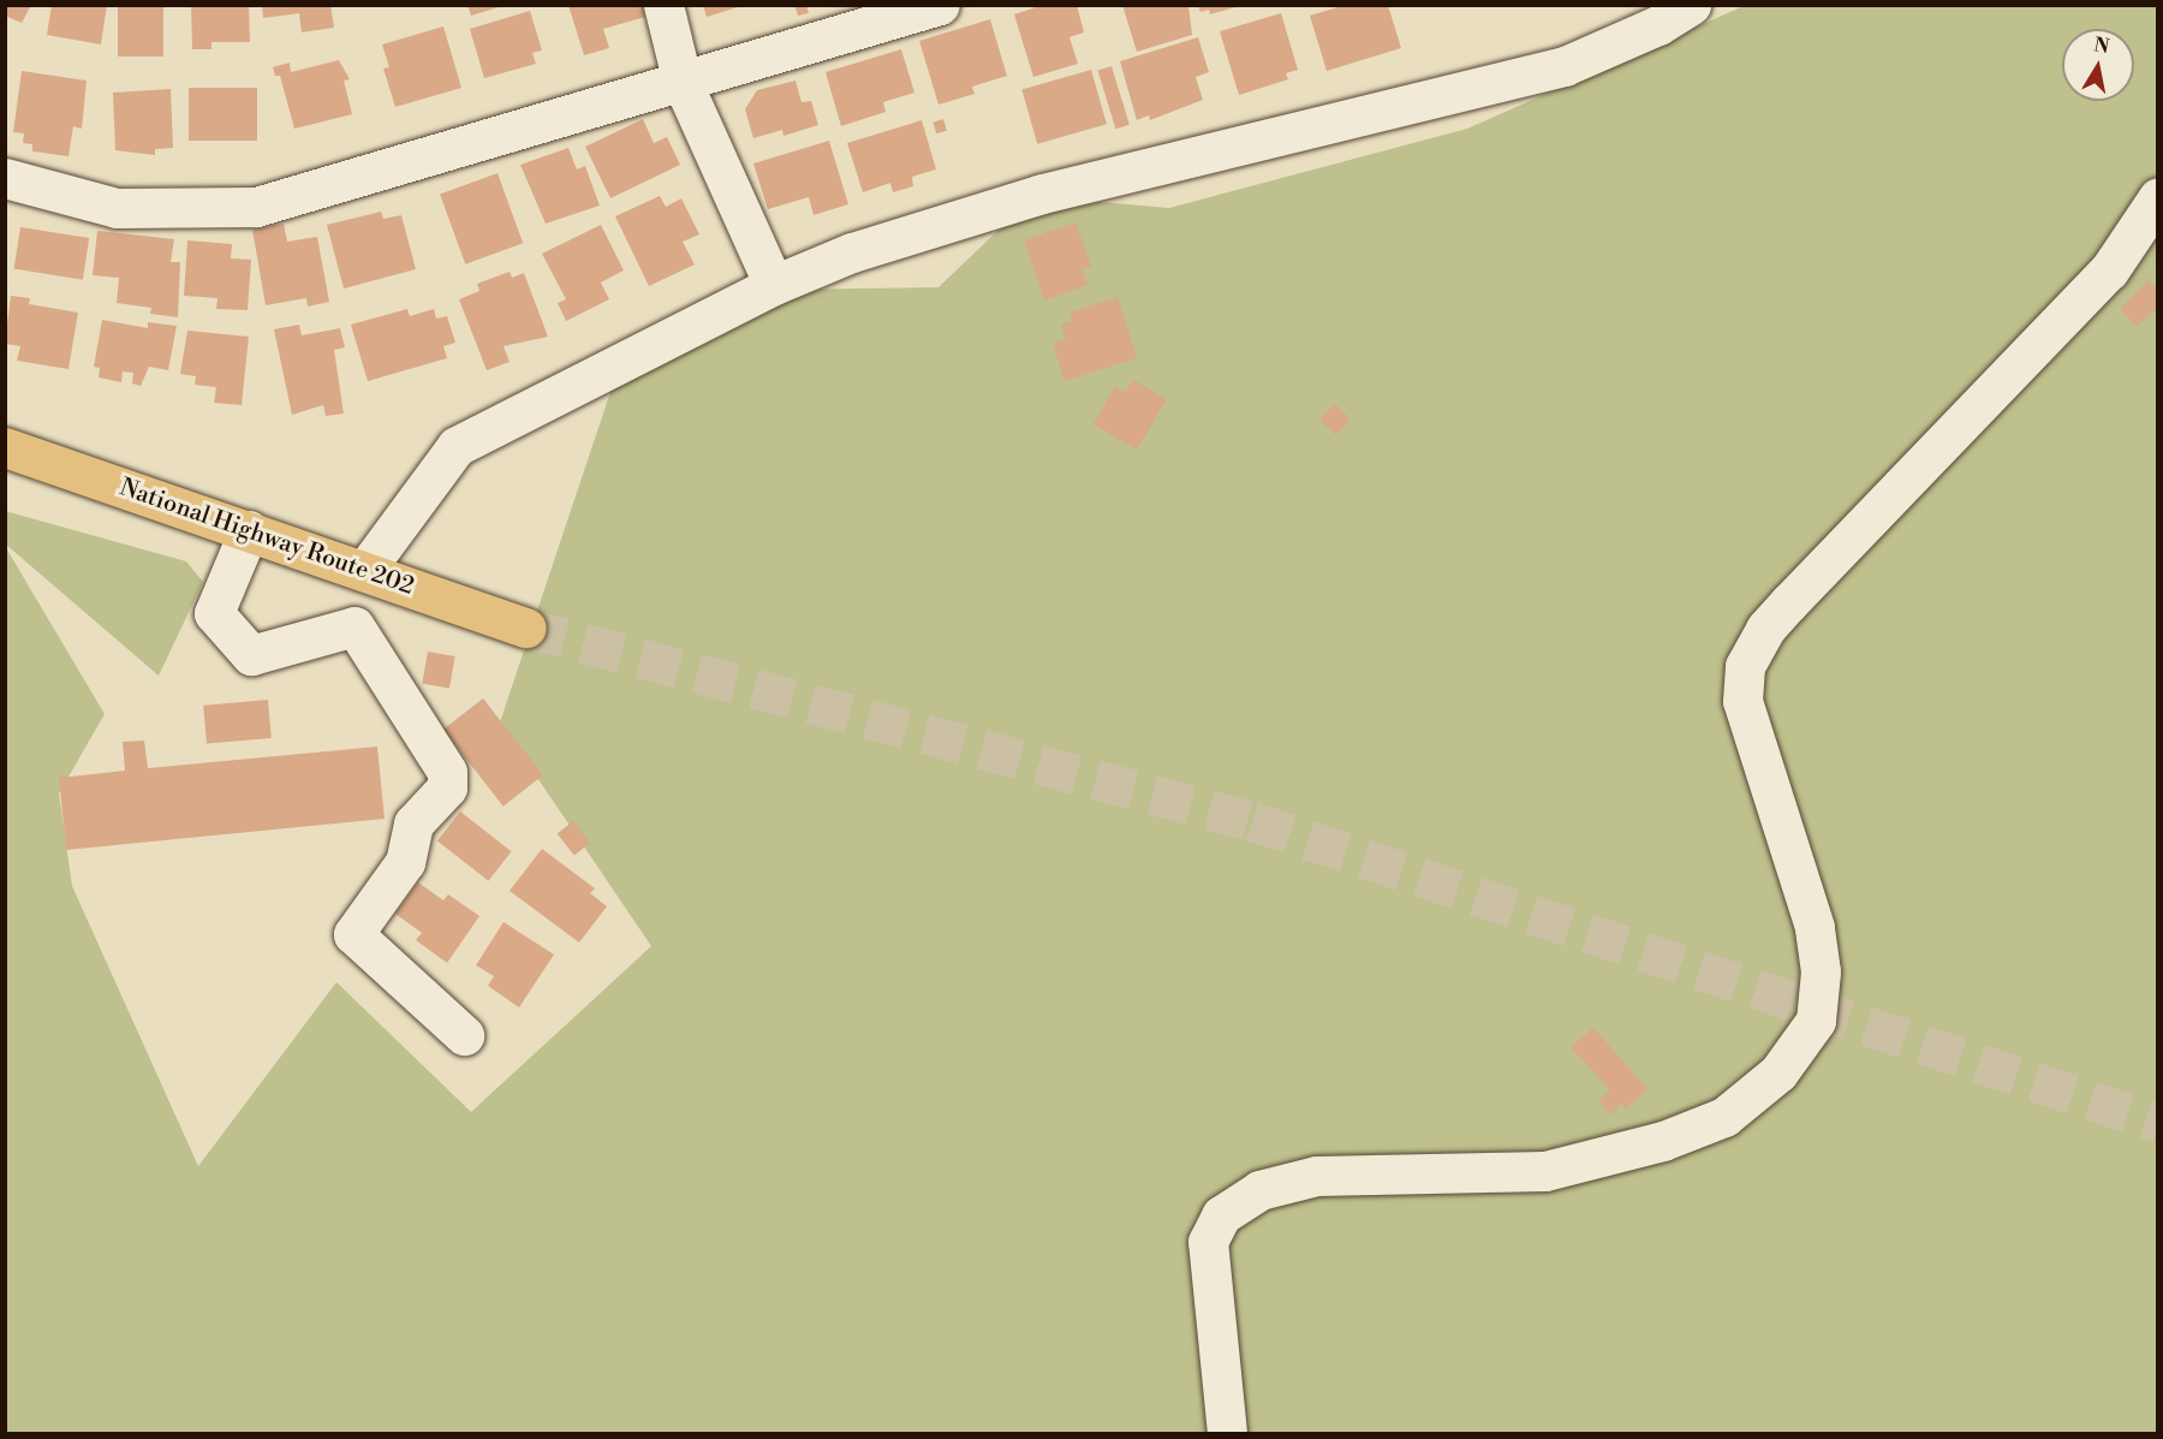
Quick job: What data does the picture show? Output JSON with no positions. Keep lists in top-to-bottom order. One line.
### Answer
{"streets":{"highway":["National Highway Route 202"]},"north":"top"}
